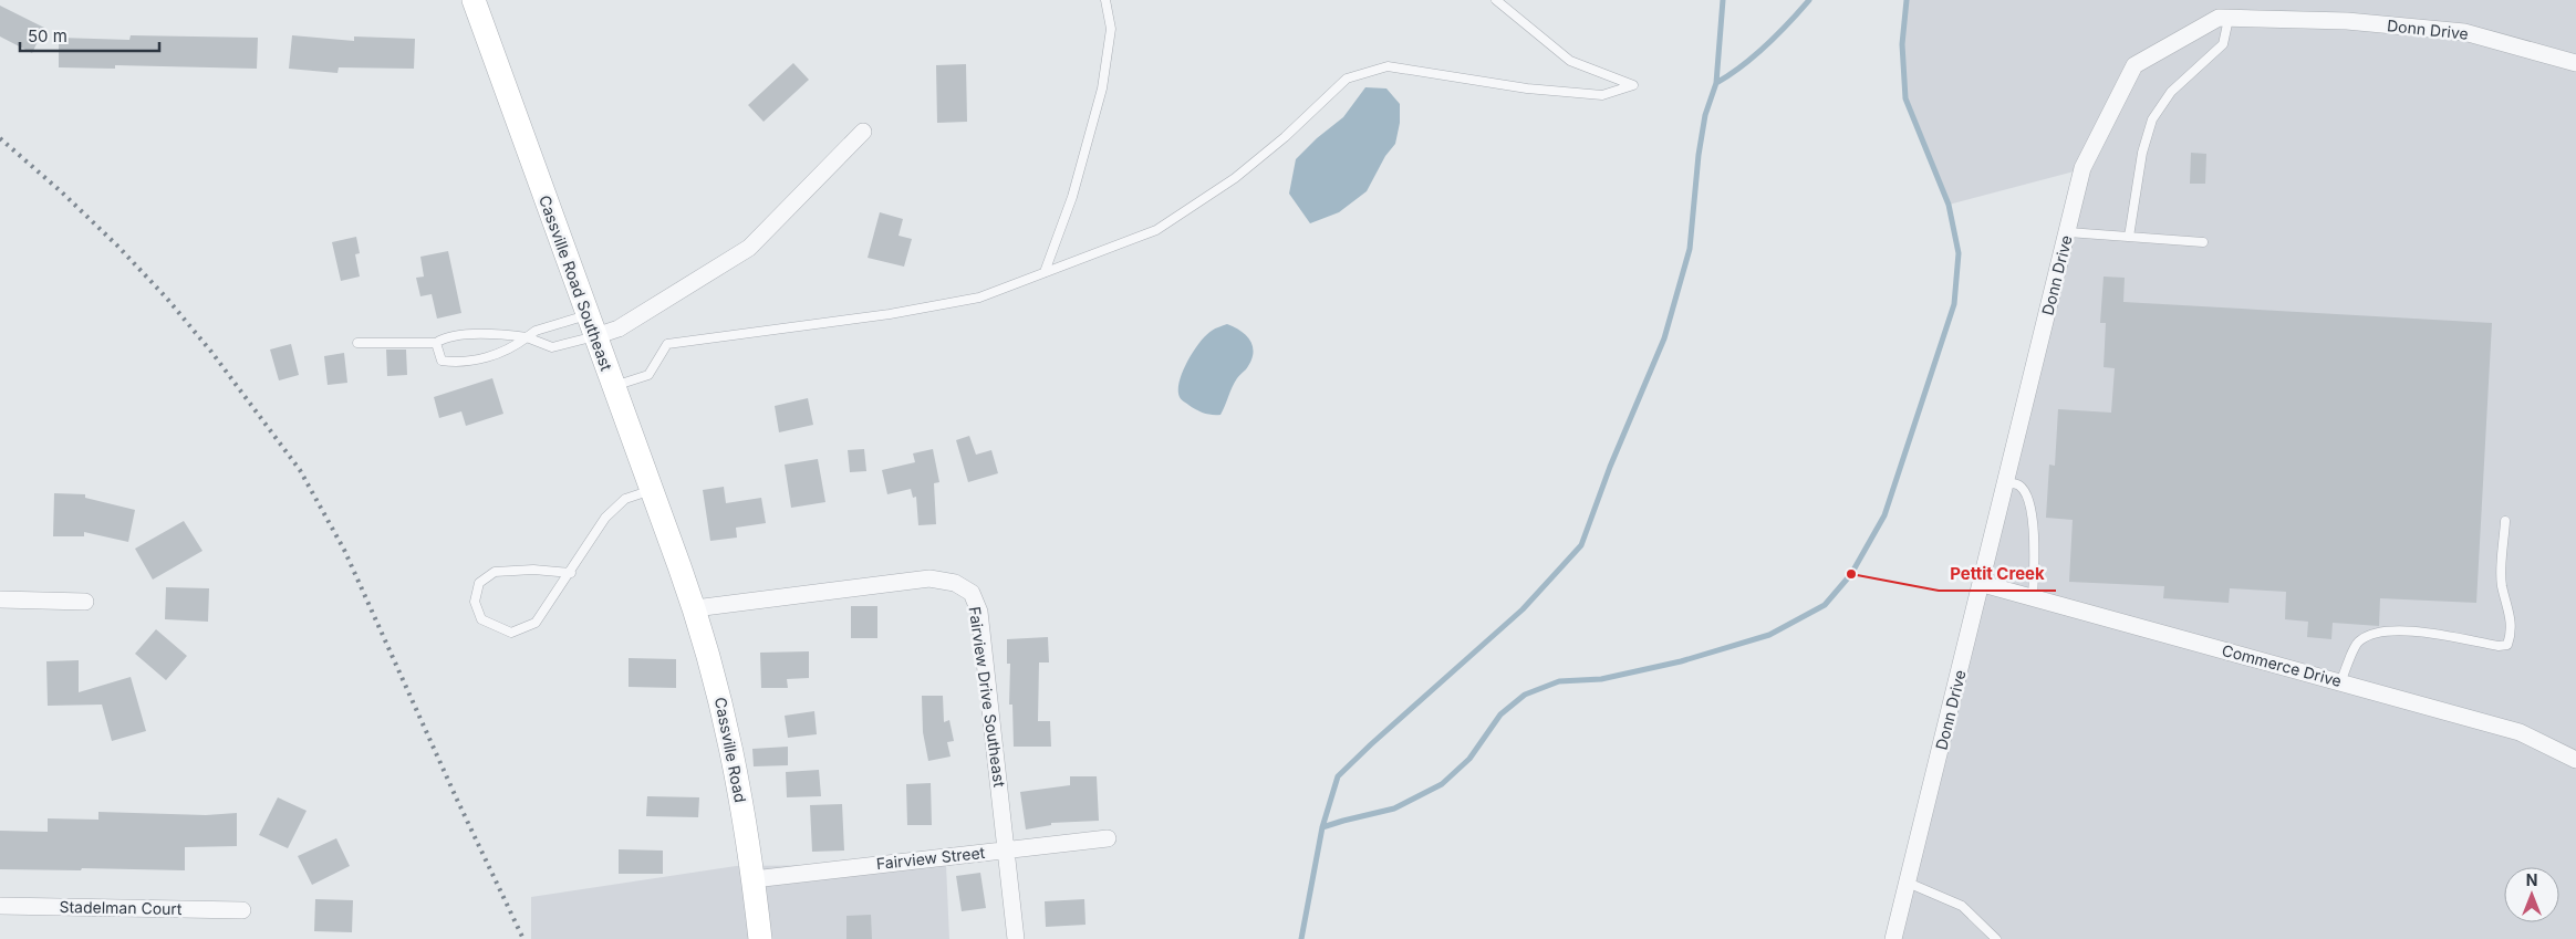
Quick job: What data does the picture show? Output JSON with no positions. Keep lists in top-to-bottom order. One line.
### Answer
{"streets":{"main road":["Cassville Road Southeast","Cassville Road"],"street":["Donn Drive","Commerce Drive","Fairview Drive Southeast","Fairview Street","Stadelman Court"]},"crossings":[["Donn Drive","Commerce Drive"],["Cassville Road Southeast","Cassville Road"],["Fairview Drive Southeast","Cassville Road"],["Fairview Drive Southeast","Fairview Street"],["Cassville Road","Fairview Street"]],"places":["Pettit Creek"],"scale_bar":"50 m","north":"top"}
